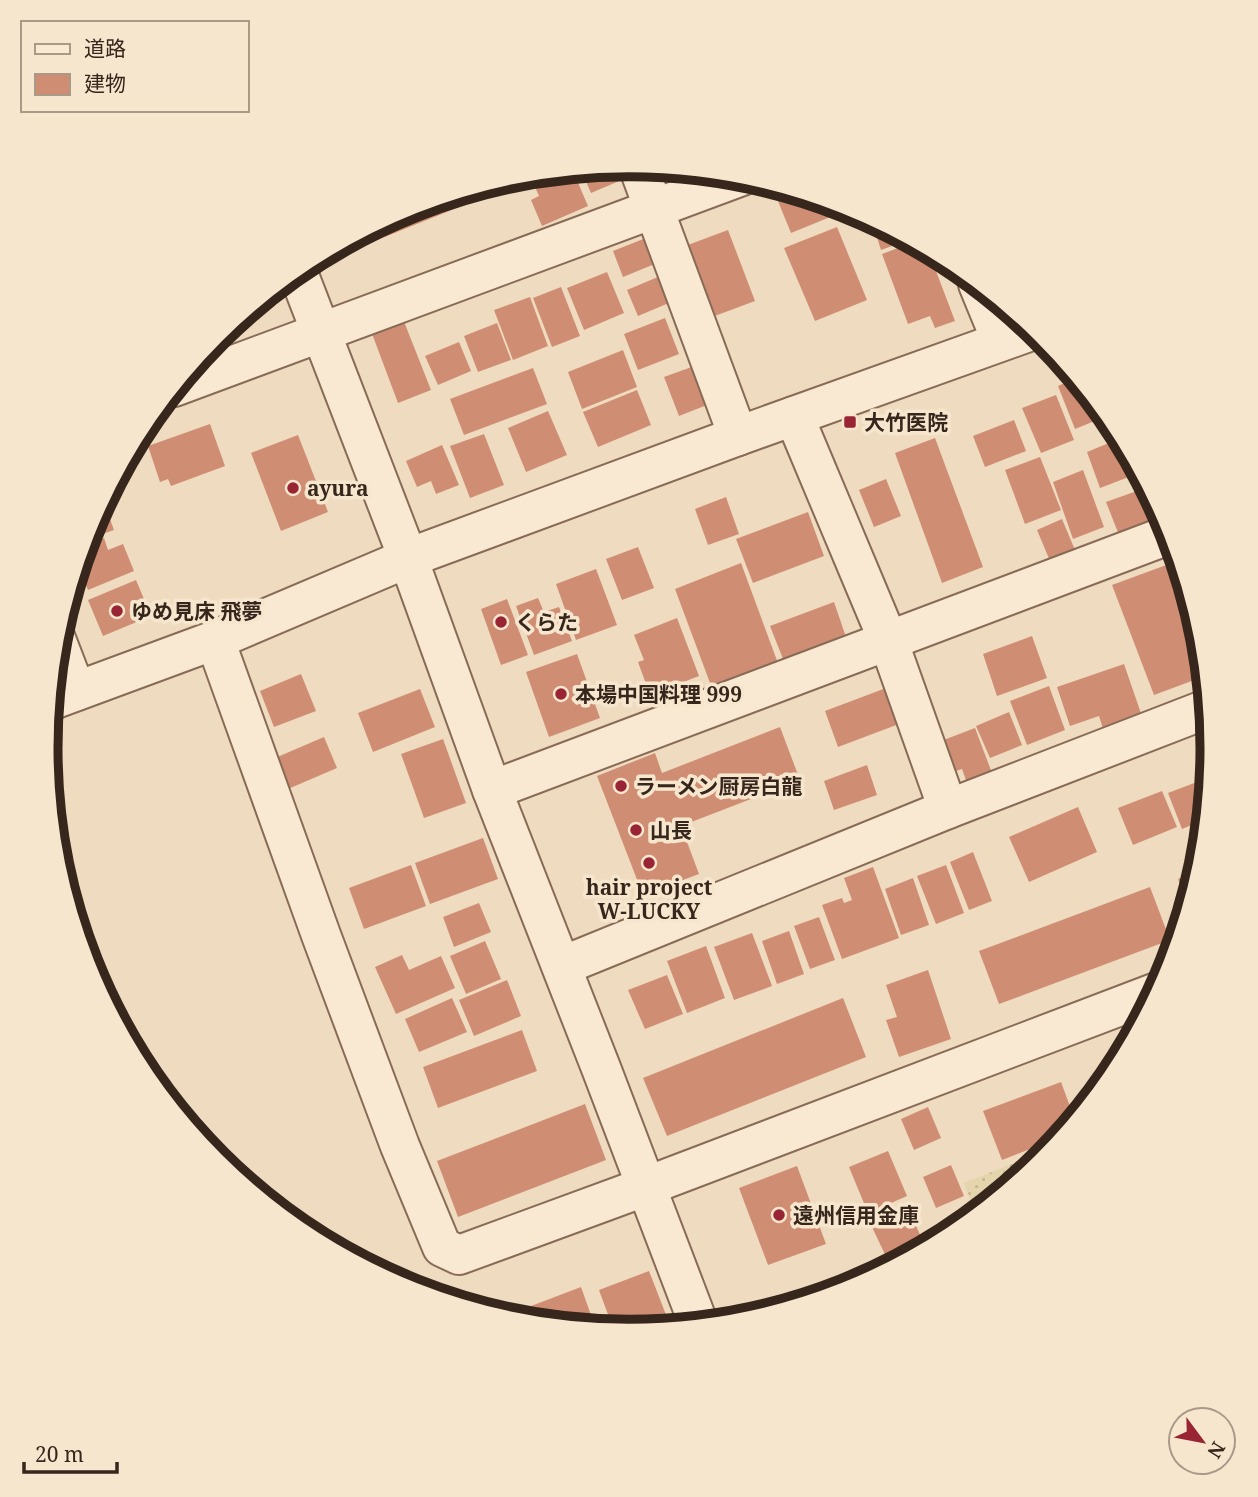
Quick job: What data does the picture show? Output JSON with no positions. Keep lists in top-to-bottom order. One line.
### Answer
{"places":{"transit":["大竹医院"],"other":["ayura","ゆめ見床 飛夢","くらた","本場中国料理 999","ラーメン厨房白龍","山長","hair project W-LUCKY","遠州信用金庫"]},"legend":["道路","建物"],"scale_bar":"20 m","north":"bottom right"}
